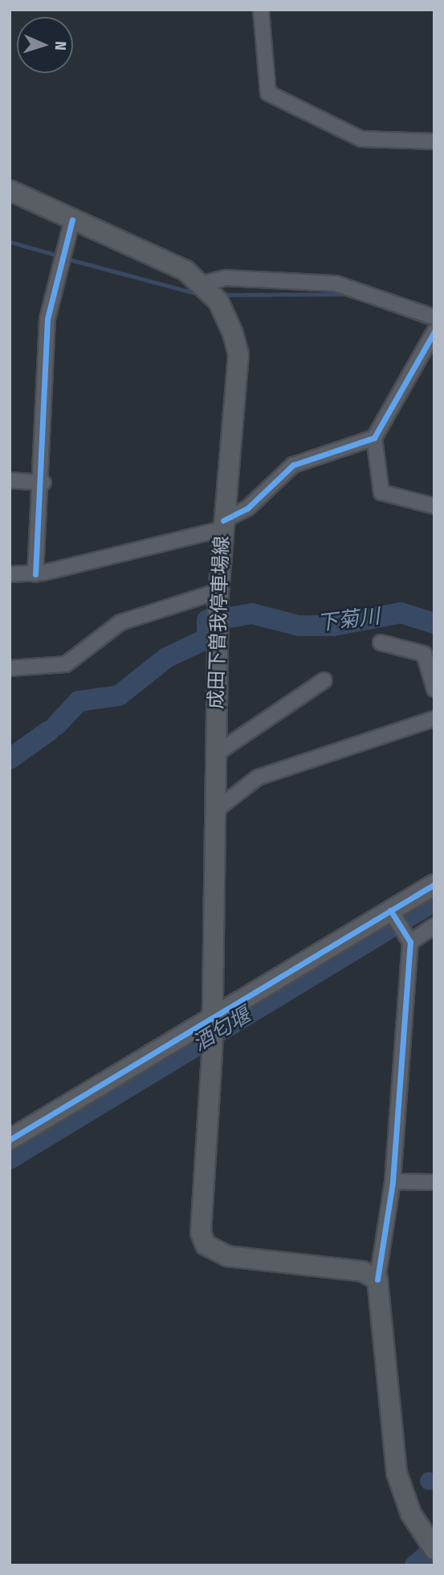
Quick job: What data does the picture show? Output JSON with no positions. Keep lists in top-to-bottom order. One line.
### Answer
{"streets":{"main road":["成田下曽我停車場線"]},"water":["下菊川","酒匂堰"],"north":"right"}
